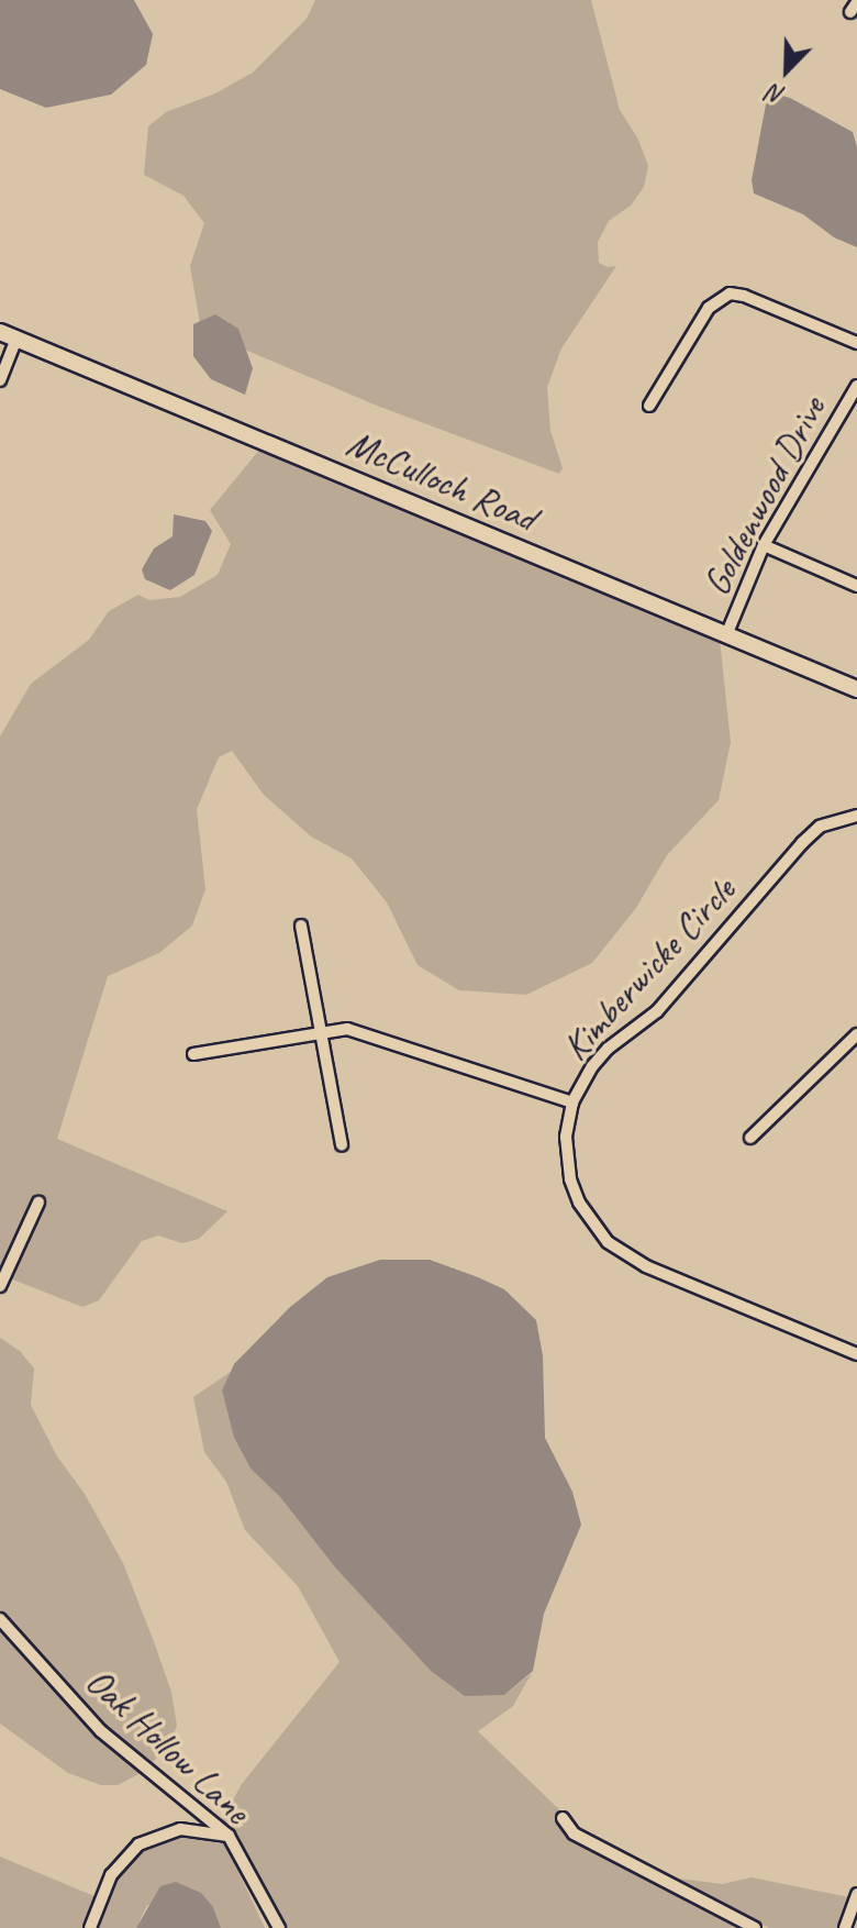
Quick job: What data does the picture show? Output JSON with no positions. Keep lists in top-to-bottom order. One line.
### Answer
{"streets":{"street":["McCulloch Road","Goldenwood Drive","Kimberwicke Circle","Oak Hollow Lane"]},"crossings":[["McCulloch Road","Goldenwood Drive"]],"north":"bottom left"}
